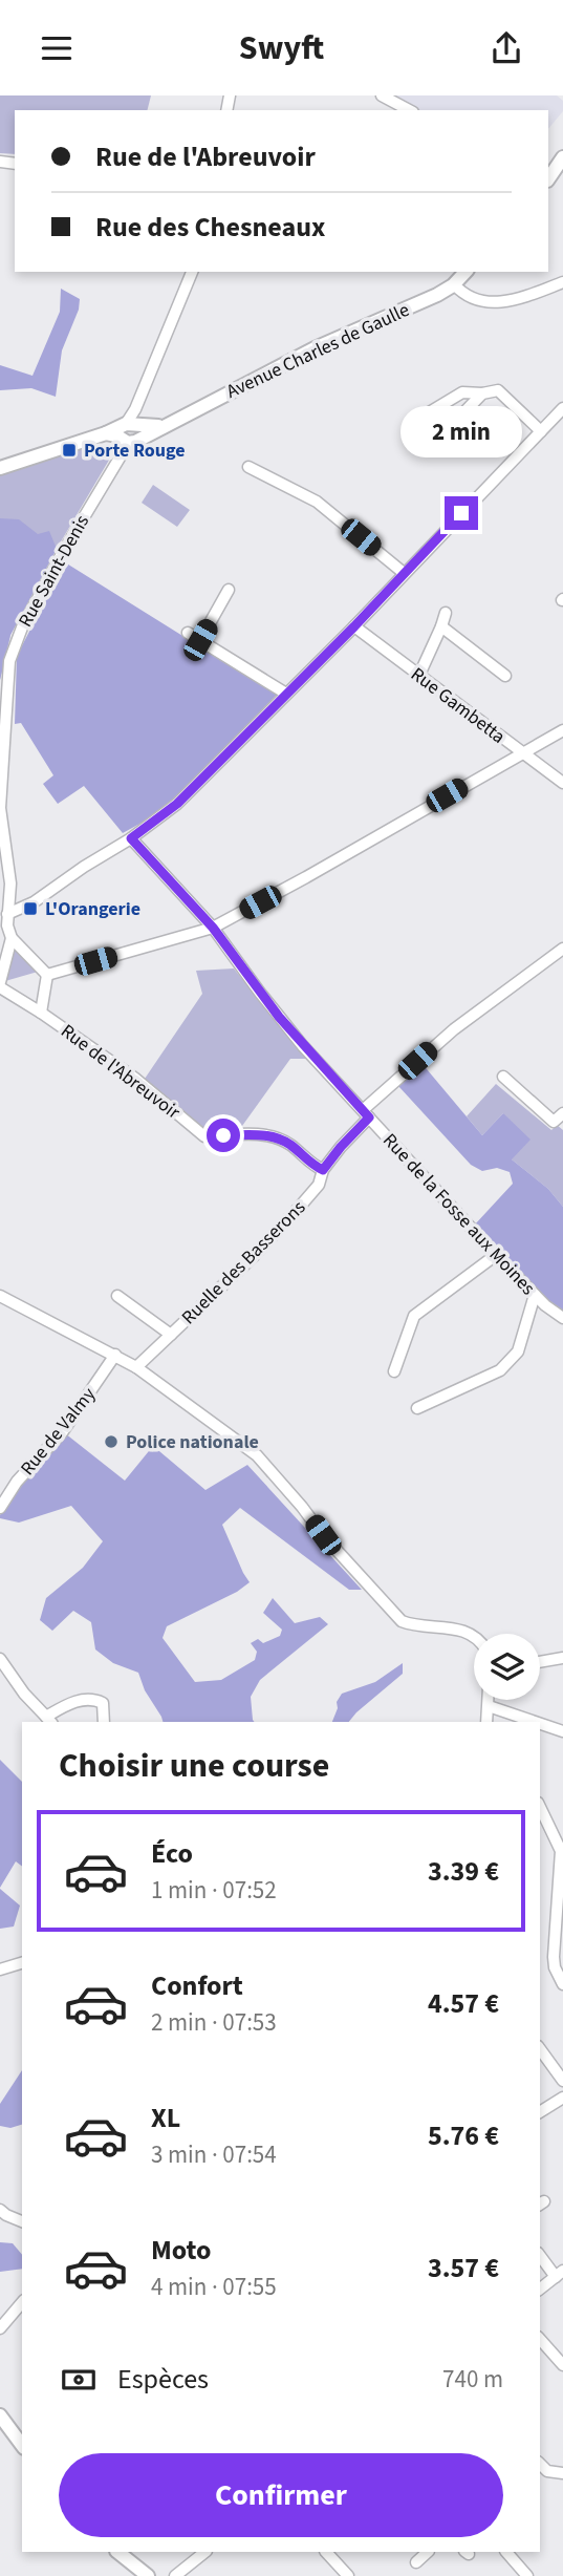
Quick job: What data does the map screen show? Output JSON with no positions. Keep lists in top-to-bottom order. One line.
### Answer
{"streets":{"main road":["Avenue Charles de Gaulle"],"street":["Rue Saint-Denis","Rue Gambetta","Rue de l'Abreuvoir","Rue de la Fosse aux Moines","Ruelle des Basserons","Rue de Valmy"]},"crossings":[["Avenue Charles de Gaulle","Rue Saint-Denis"],["Rue de l'Abreuvoir","Ruelle des Basserons"],["Rue de la Fosse aux Moines","Ruelle des Basserons"]],"places":{"transit":["Porte Rouge","L'Orangerie"],"other":["Police nationale"]},"page":{"header":"Swyft","banner":["Rue de l'Abreuvoir","Rue des Chesneaux"],"bubble":"2 min","heading":"Choisir une course","list":[{"name":"Éco","note":"1 min · 07:52","value":"3.39 €"},{"name":"Confort","note":"2 min · 07:53","value":"4.57 €"},{"name":"XL","note":"3 min · 07:54","value":"5.76 €"},{"name":"Moto","note":"4 min · 07:55","value":"3.57 €"}],"pay":["Espèces","740 m"],"buttons":"Confirmer"}}
